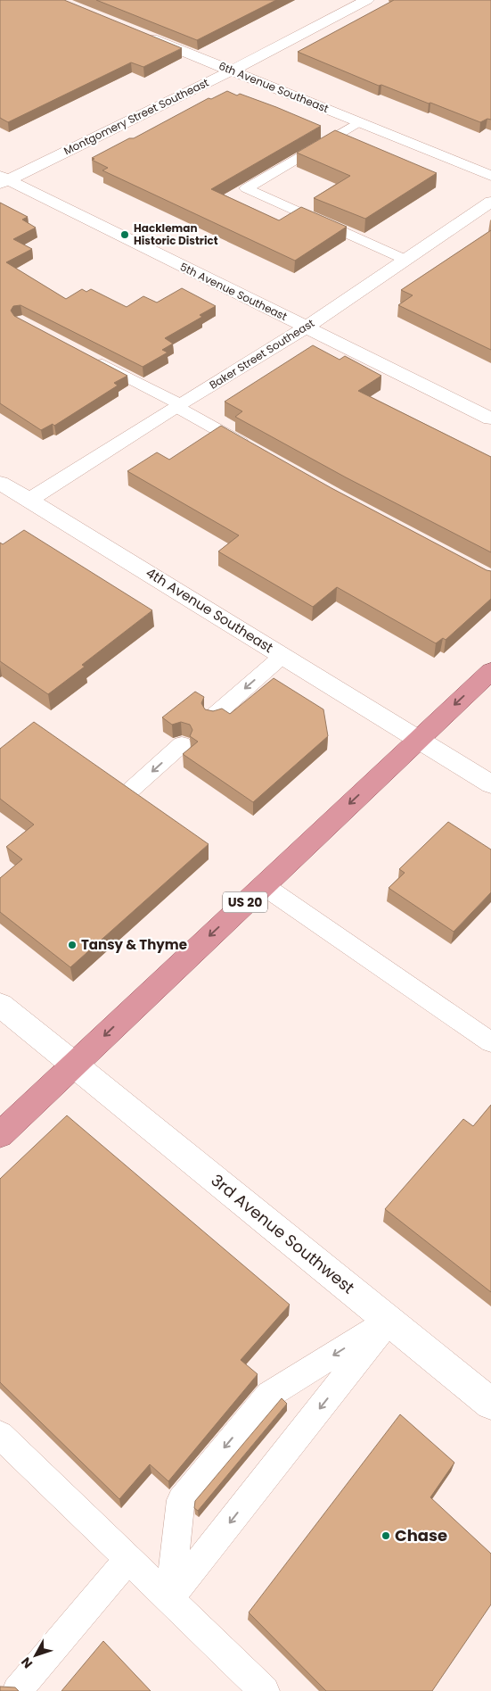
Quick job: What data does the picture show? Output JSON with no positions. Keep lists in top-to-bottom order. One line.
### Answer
{"streets":{"highway":["US 20"],"street":["6th Avenue Southeast","Montgomery Street Southeast","5th Avenue Southeast","Baker Street Southeast","4th Avenue Southeast","3rd Avenue Southwest"]},"crossings":[["6th Avenue Southeast","Montgomery Street Southeast"],["Montgomery Street Southeast","5th Avenue Southeast"],["5th Avenue Southeast","Baker Street Southeast"],["Baker Street Southeast","4th Avenue Southeast"],["4th Avenue Southeast","US 20"],["US 20","3rd Avenue Southwest"]],"places":["Hackleman Historic District","Tansy & Thyme","Chase"],"north":"bottom left"}
